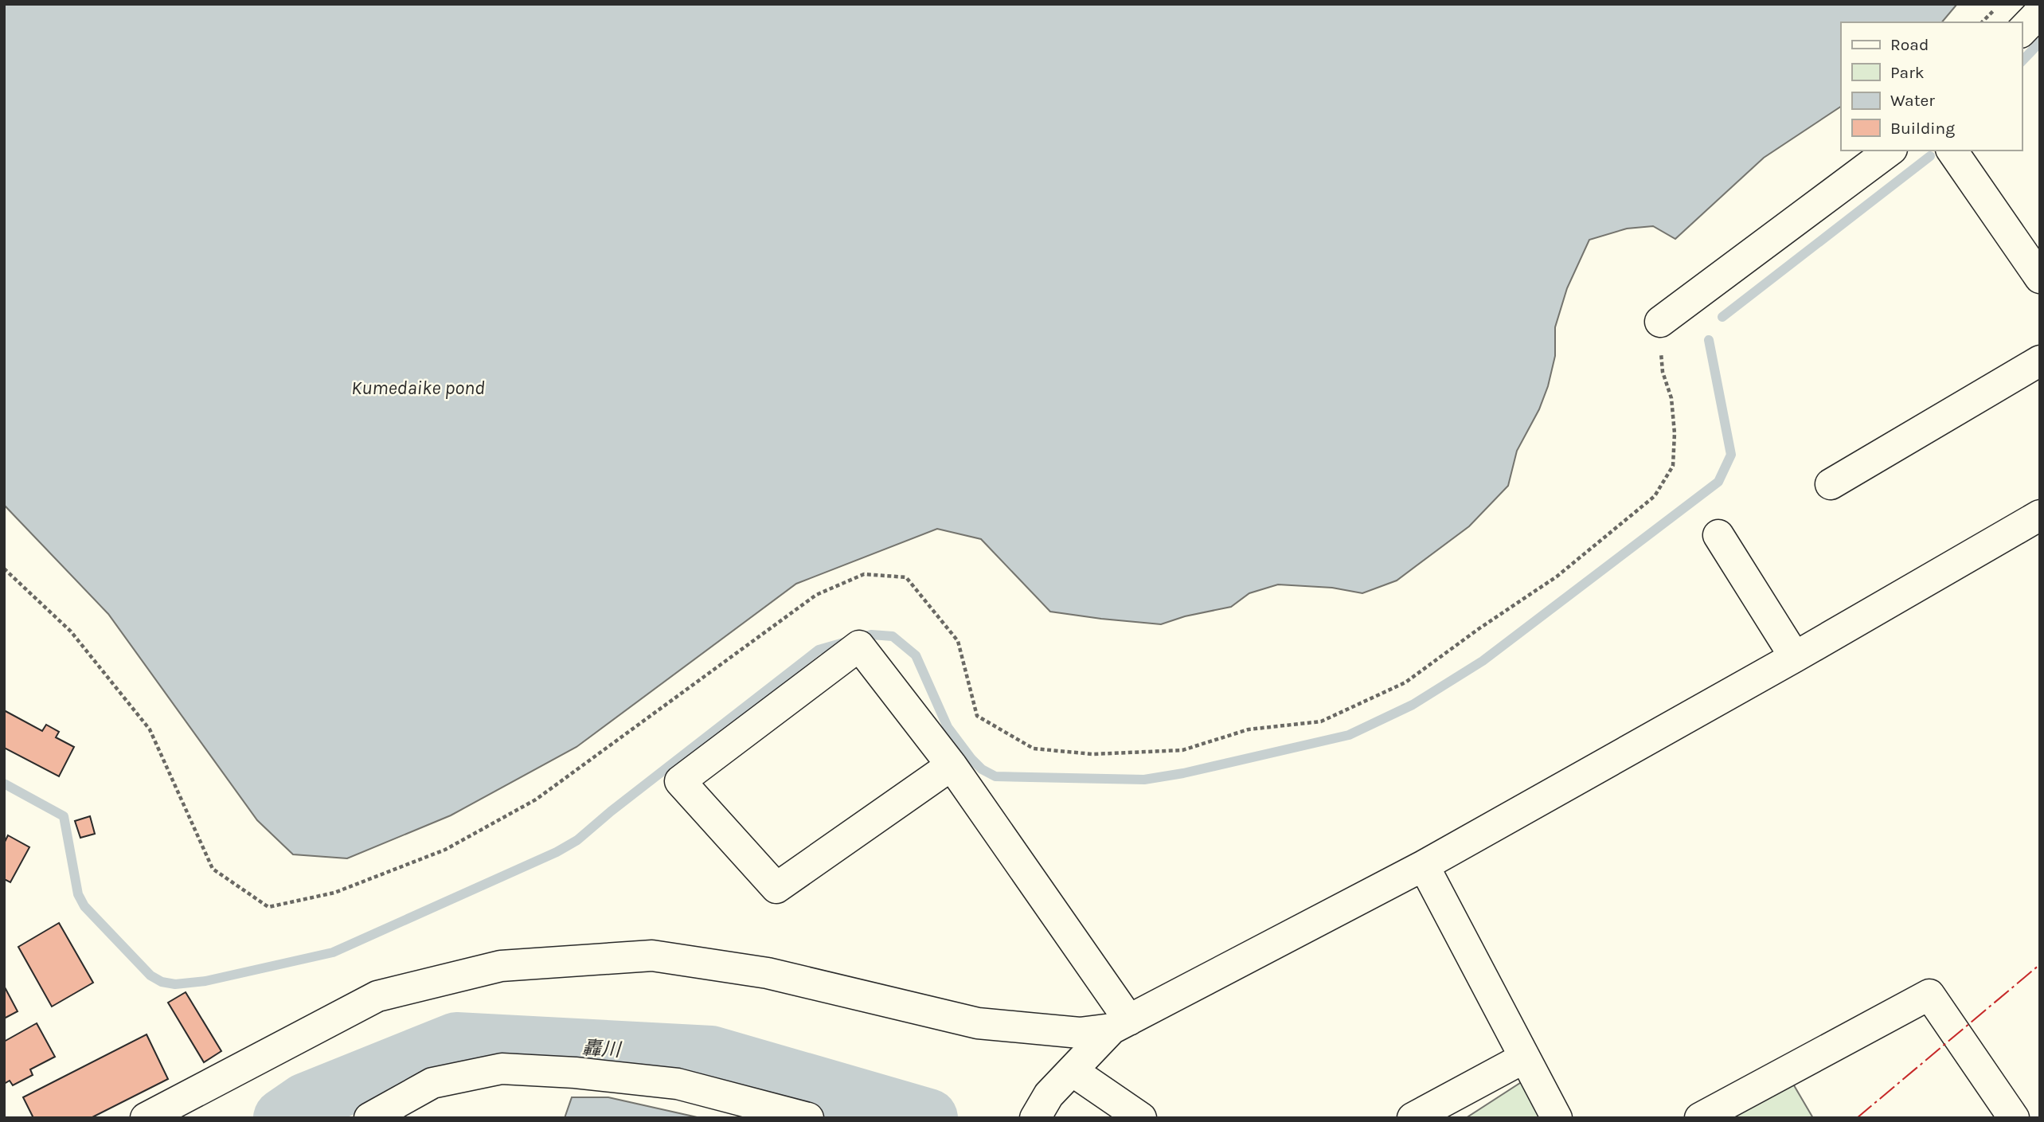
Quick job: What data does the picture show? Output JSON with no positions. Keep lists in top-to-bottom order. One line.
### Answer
{"water":["Kumedaike pond","轟川"],"legend":["Road","Park","Water","Building"]}
